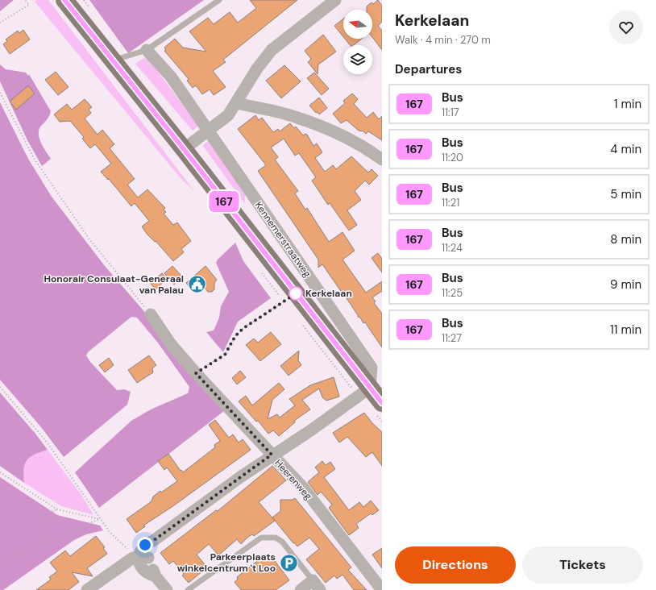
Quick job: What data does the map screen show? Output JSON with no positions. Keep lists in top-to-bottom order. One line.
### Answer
{"streets":{"street":["Kennemerstraatweg","Heerenweg"]},"places":{"public building":["Honorair Consulaat-Generaal van Palau"],"other":["Kerkelaan"],"parking":["Parkeerplaats winkelcentrum 't Loo"]},"lines":["bus line 167"],"north":"left","page":{"on_map":"167","heading":[["Kerkelaan","Walk · 4 min · 270 m"],"Departures"],"list":[{"mark":"167","name":"Bus","note":"11:17","value":"1 min"},{"mark":"167","name":"Bus","note":"11:20","value":"4 min"},{"mark":"167","name":"Bus","note":"11:21","value":"5 min"},{"mark":"167","name":"Bus","note":"11:24","value":"8 min"},{"mark":"167","name":"Bus","note":"11:25","value":"9 min"},{"mark":"167","name":"Bus","note":"11:27","value":"11 min"}],"buttons":["Directions","Tickets"]}}
